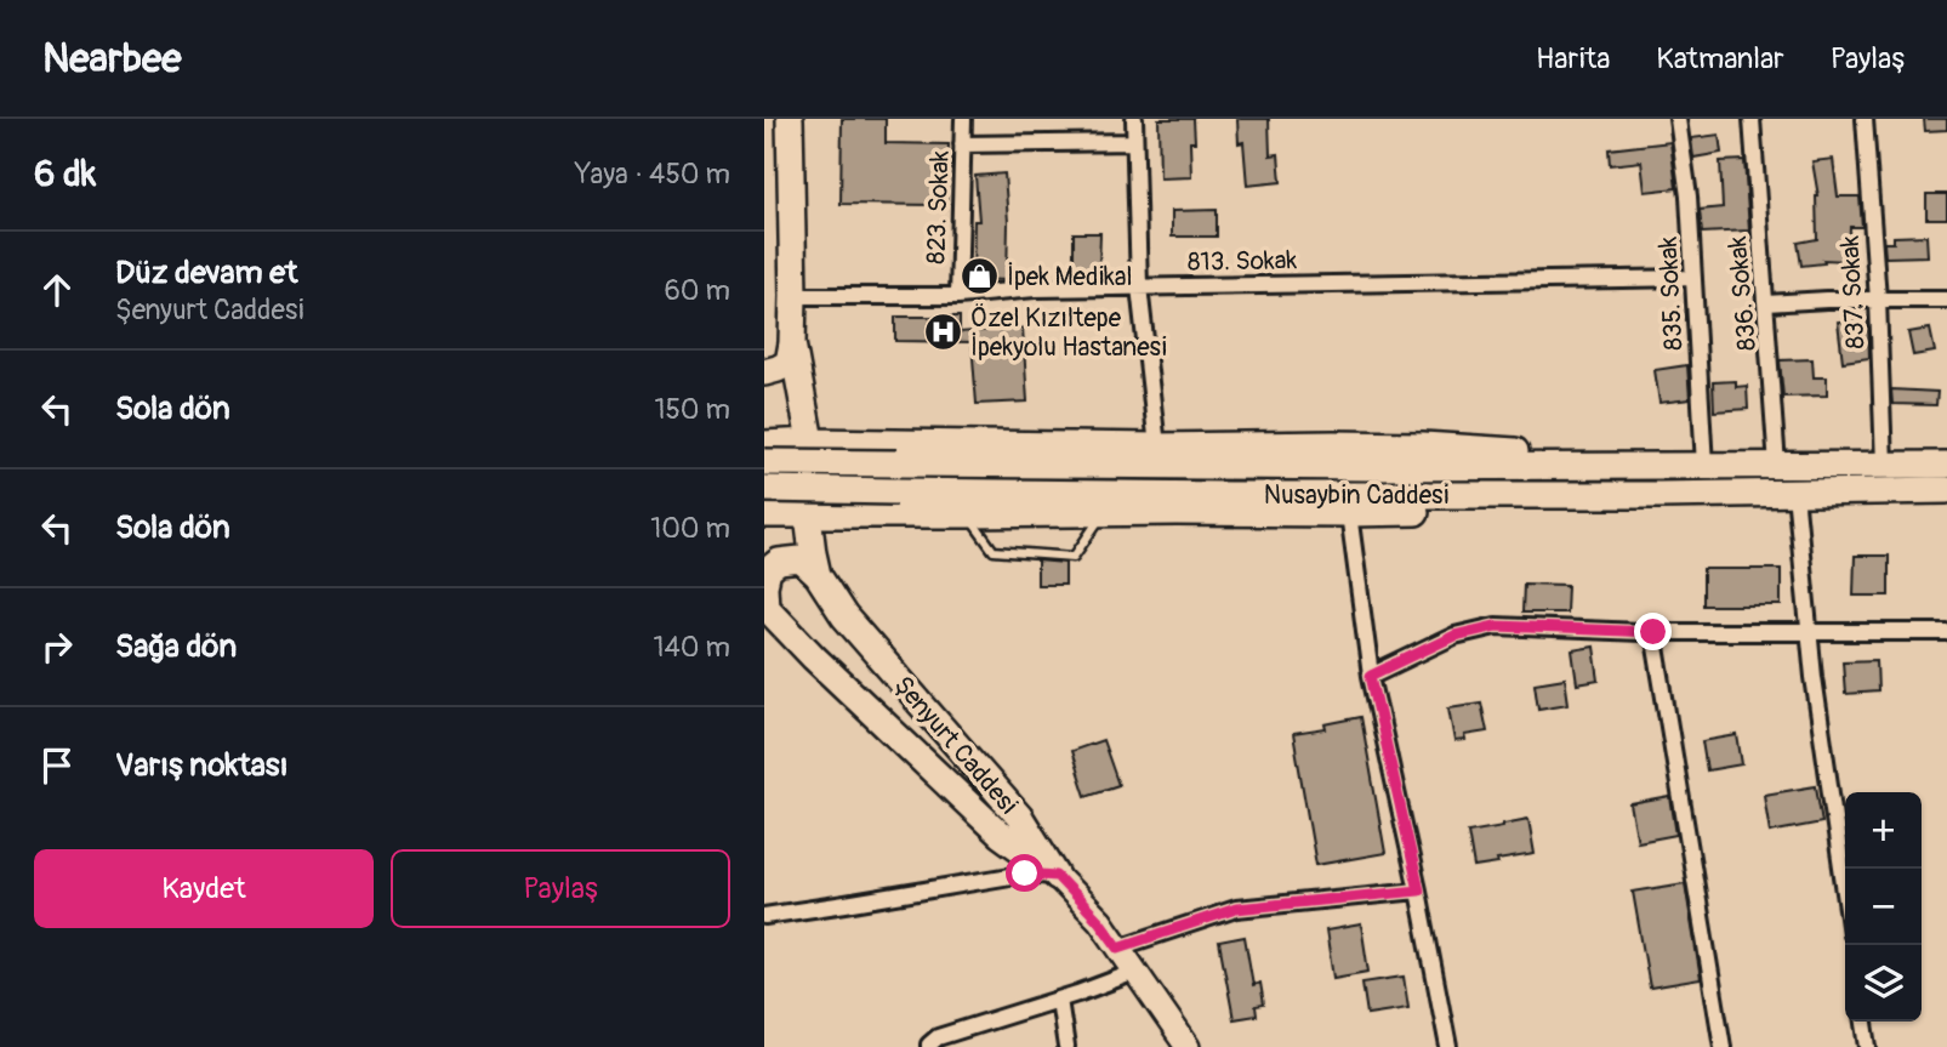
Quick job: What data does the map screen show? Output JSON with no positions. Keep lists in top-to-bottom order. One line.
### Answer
{"streets":{"highway":["Nusaybin Caddesi","Şenyurt Caddesi"],"street":["823. Sokak","813. Sokak","837. Sokak","835. Sokak","836. Sokak"]},"crossings":[["823. Sokak","813. Sokak"],["813. Sokak","835. Sokak"],["813. Sokak","Şenyurt Caddesi"],["837. Sokak","Nusaybin Caddesi"],["835. Sokak","Nusaybin Caddesi"],["836. Sokak","Nusaybin Caddesi"]],"places":{"shop":["İpek Medikal"],"hospital":["Özel Kızıltepe İpekyolu Hastanesi"]},"page":{"header":"Nearbee","nav":["Harita","Katmanlar","Paylaş"],"heading":["6 dk","Yaya · 450 m"],"list":[["Düz devam et","Şenyurt Caddesi","60 m"],["Sola dön","150 m"],["Sola dön","100 m"],["Sağa dön","140 m"],"Varış noktası"],"map_buttons":["+","−"],"buttons":["Kaydet","Paylaş"]}}
